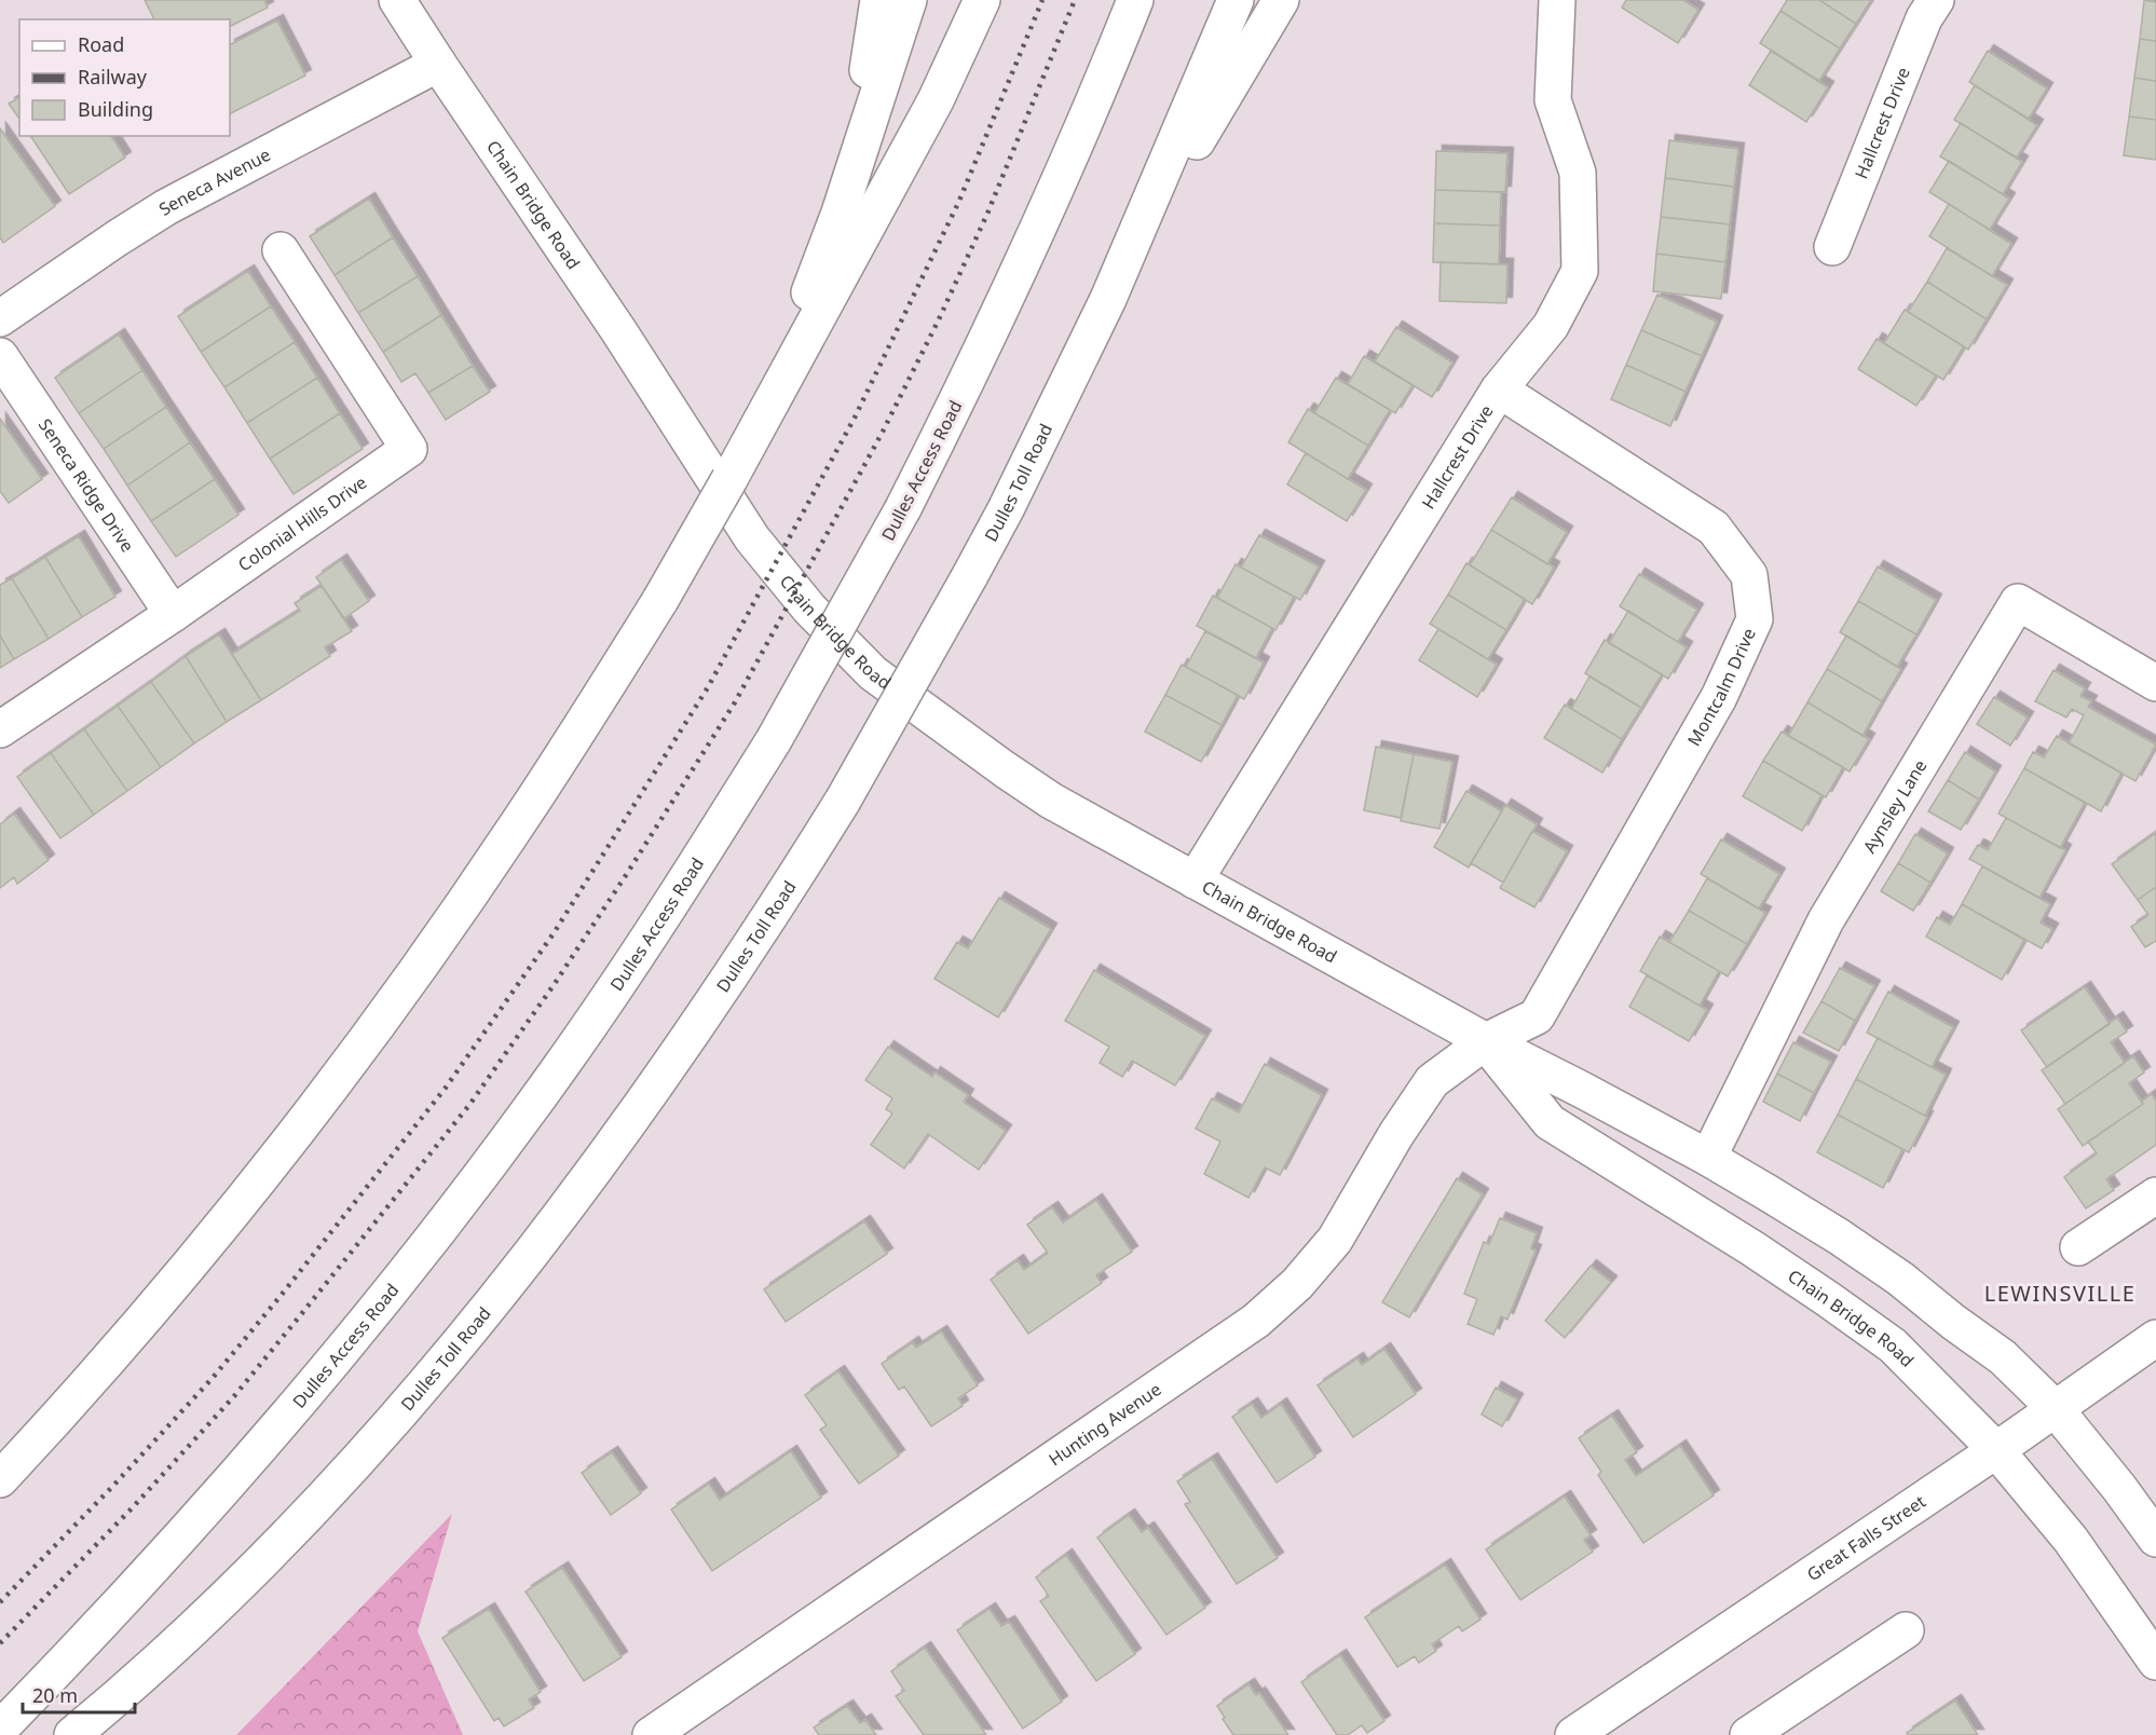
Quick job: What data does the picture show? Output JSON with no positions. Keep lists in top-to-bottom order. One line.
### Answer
{"streets":{"main road":["Hallcrest Drive","Seneca Avenue","Chain Bridge Road","Dulles Access Road","Dulles Toll Road","Seneca Ridge Drive","Colonial Hills Drive","Montcalm Drive","Aynsley Lane","Hunting Avenue","Great Falls Street"]},"crossings":[["Hallcrest Drive","Chain Bridge Road"],["Hallcrest Drive","Montcalm Drive"],["Seneca Avenue","Chain Bridge Road"],["Chain Bridge Road","Montcalm Drive"],["Chain Bridge Road","Aynsley Lane"],["Chain Bridge Road","Hunting Avenue"],["Chain Bridge Road","Great Falls Street"],["Seneca Ridge Drive","Colonial Hills Drive"],["Montcalm Drive","Hunting Avenue"]],"districts":["LEWINSVILLE"],"legend":["Road","Railway","Building"],"scale_bar":"20 m"}
